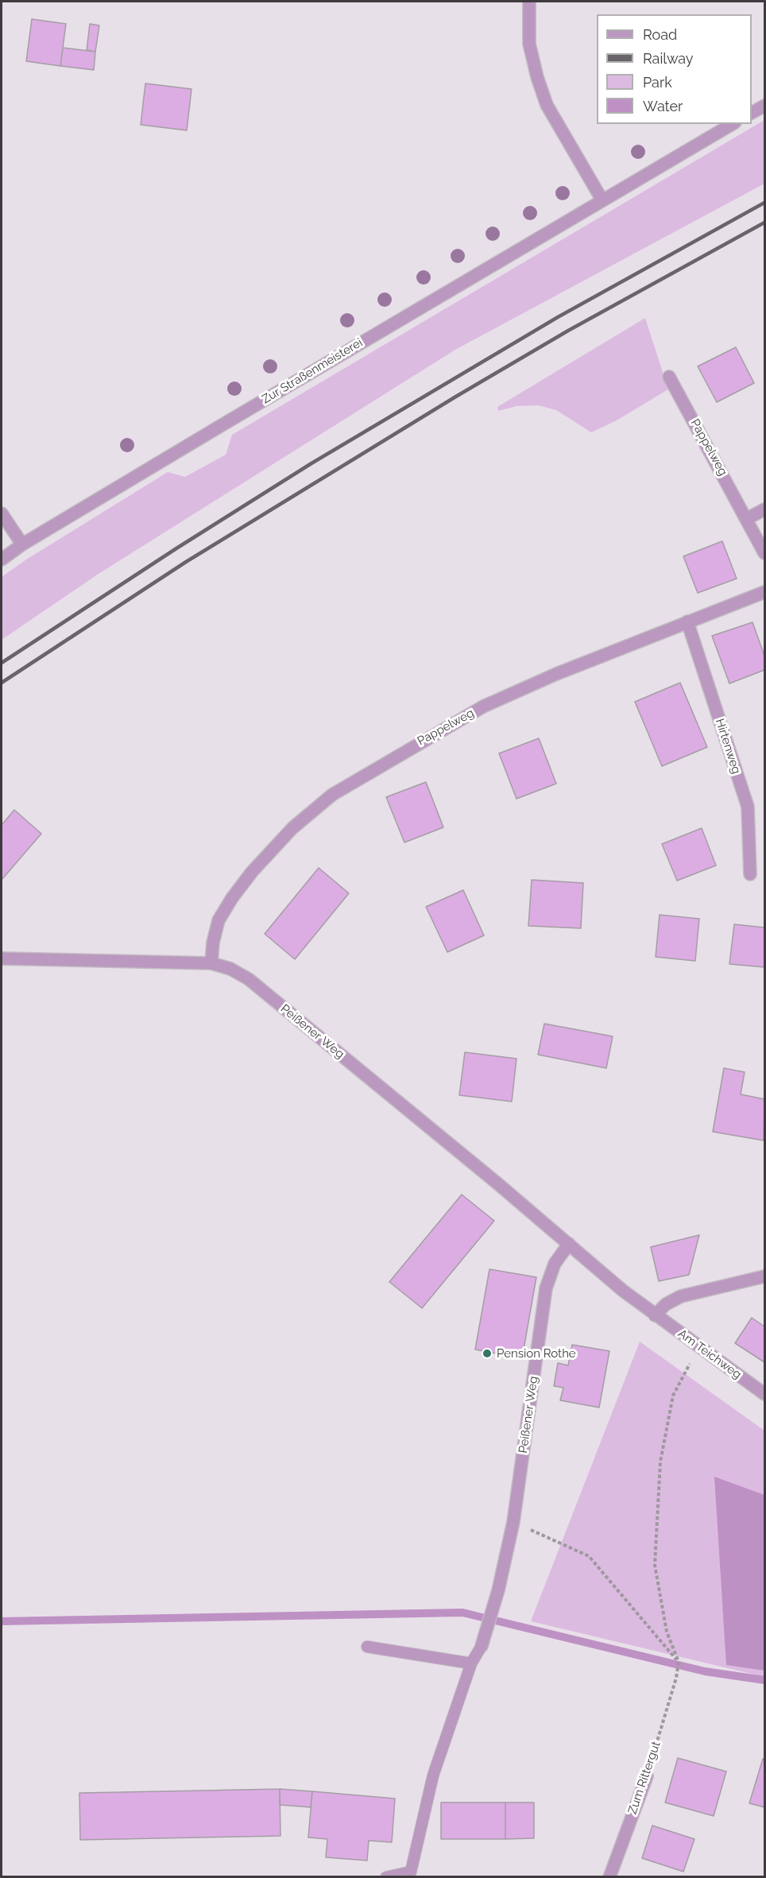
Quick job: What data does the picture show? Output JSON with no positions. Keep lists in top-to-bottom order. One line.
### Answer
{"streets":{"street":["Zur Straßenmeisterei","Pappelweg","Hirtenweg","Peißener Weg","Am Teichweg","Zum Rittergut"]},"crossings":[["Pappelweg","Hirtenweg"],["Pappelweg","Peißener Weg"],["Peißener Weg","Am Teichweg"]],"places":["Pension Rothe"],"legend":["Road","Railway","Park","Water"]}
